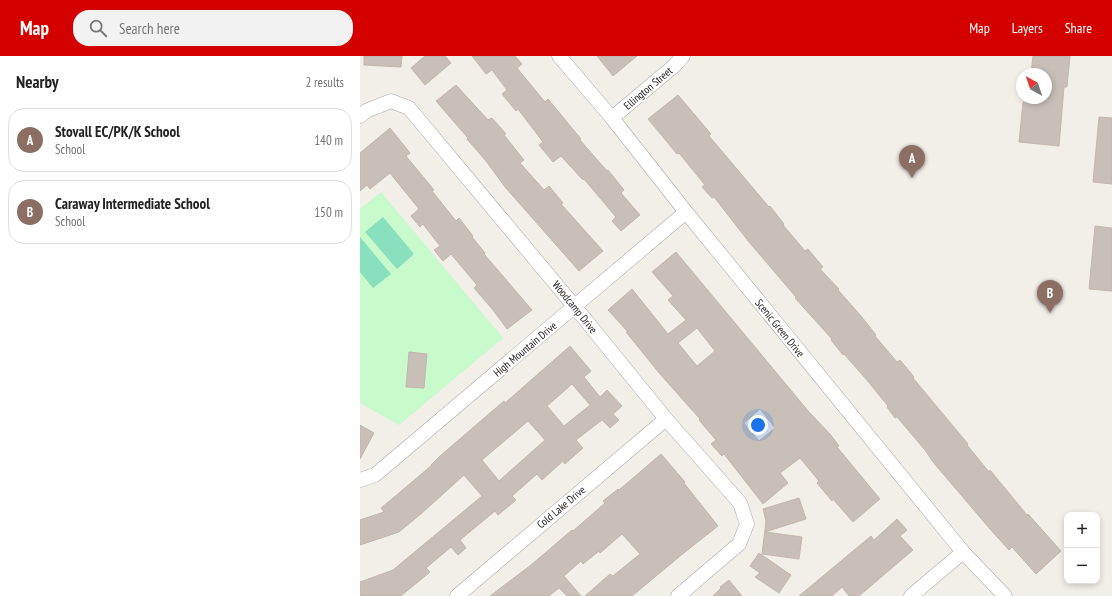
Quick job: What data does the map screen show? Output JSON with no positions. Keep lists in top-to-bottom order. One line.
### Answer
{"streets":{"street":["Ellington Street","Woodcamp Drive","Scenic Green Drive","High Mountain Drive","Cold Lake Drive"]},"crossings":[["Ellington Street","Scenic Green Drive"],["Woodcamp Drive","High Mountain Drive"],["Woodcamp Drive","Cold Lake Drive"],["Scenic Green Drive","High Mountain Drive"]],"north":"top left","page":{"header":"Map","search":"Search here","nav":["Map","Layers","Share"],"heading":["Nearby","2 results"],"list":[{"mark":"A","name":"Stovall EC/PK/K School","note":"School","value":"140 m"},{"mark":"B","name":"Caraway Intermediate School","note":"School","value":"150 m"}],"pins":["A","B"],"map_buttons":["+","−"]}}
